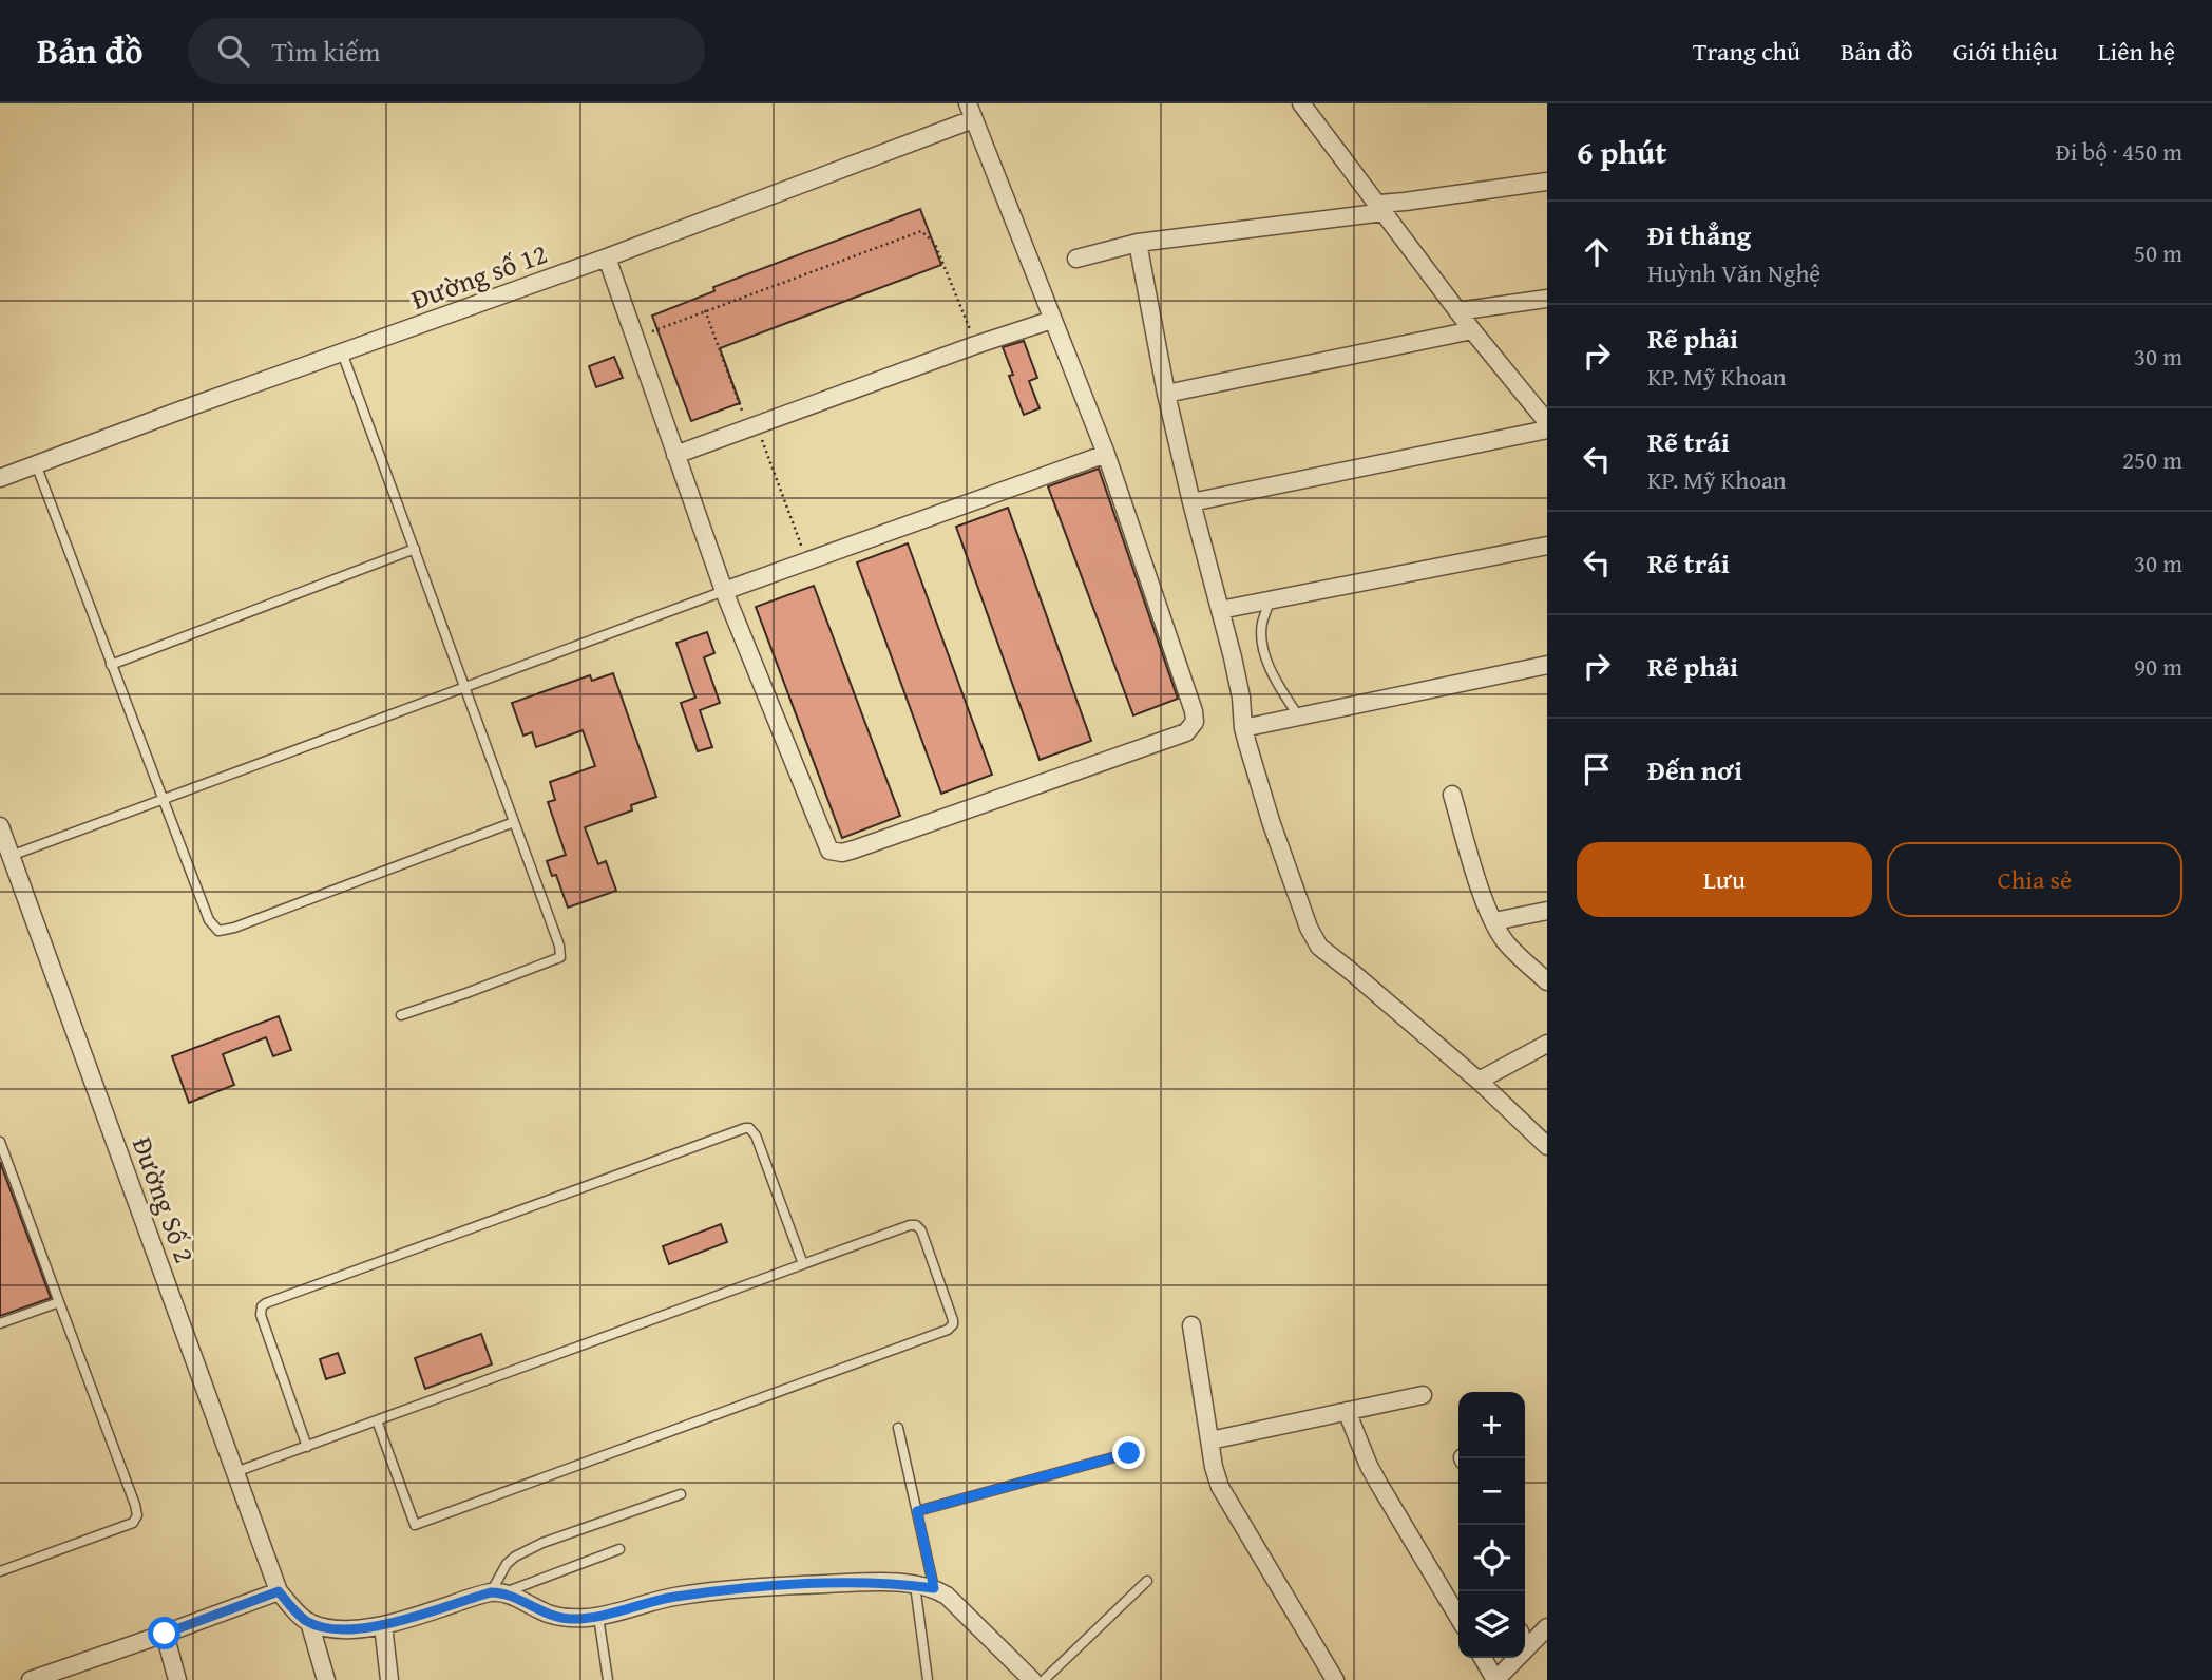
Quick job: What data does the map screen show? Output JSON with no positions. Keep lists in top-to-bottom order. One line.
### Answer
{"streets":{"street":["Đường số 12","Đường Số 2"]},"page":{"header":"Bản đồ","search":"Tìm kiếm","nav":["Trang chủ","Bản đồ","Giới thiệu","Liên hệ"],"heading":["6 phút","Đi bộ · 450 m"],"list":[["Đi thẳng","Huỳnh Văn Nghệ","50 m"],["Rẽ phải","KP. Mỹ Khoan","30 m"],["Rẽ trái","KP. Mỹ Khoan","250 m"],["Rẽ trái","30 m"],["Rẽ phải","90 m"],"Đến nơi"],"buttons":["Lưu","Chia sẻ"],"map_buttons":["+","−"]}}
